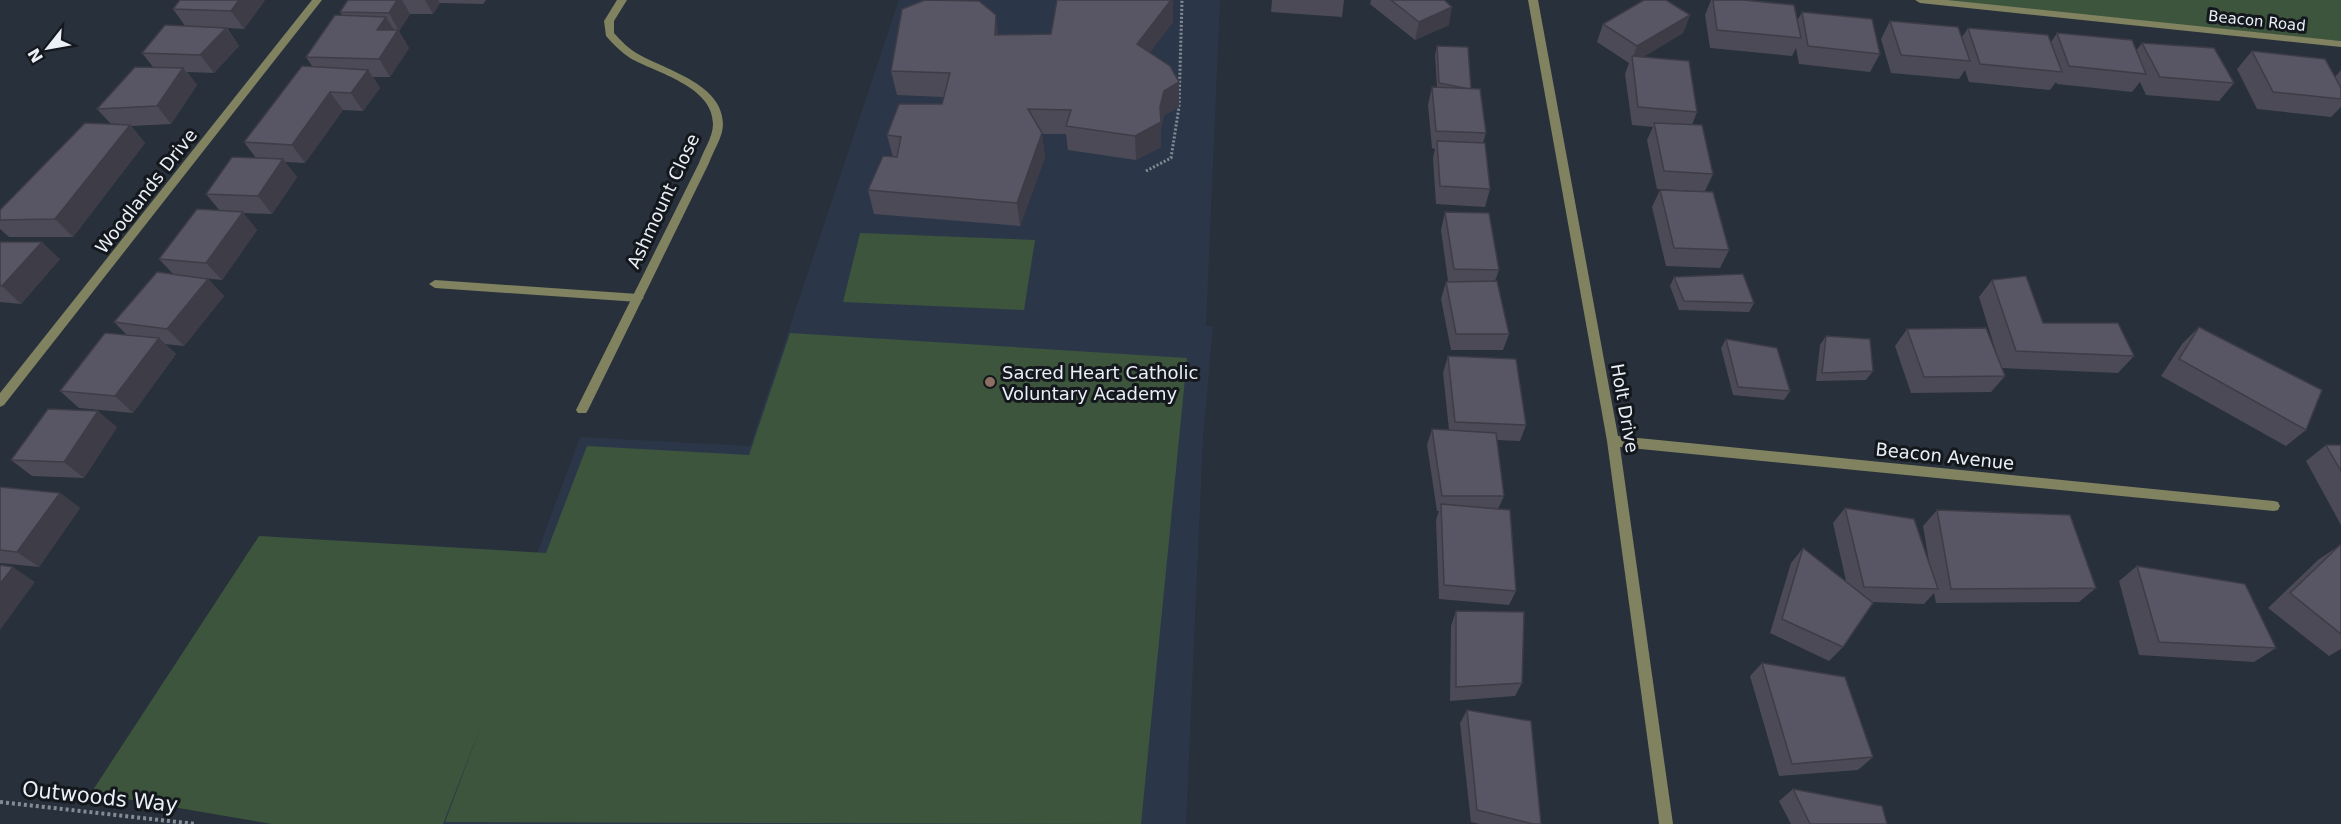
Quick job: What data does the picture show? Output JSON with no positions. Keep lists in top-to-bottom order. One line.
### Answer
{"streets":{"street":["Beacon Road","Woodlands Drive","Ashmount Close","Holt Drive","Beacon Avenue"],"path":["Outwoods Way"]},"crossings":[["Holt Drive","Beacon Avenue"]],"places":["Sacred Heart Catholic Voluntary Academy"],"north":"bottom left"}
